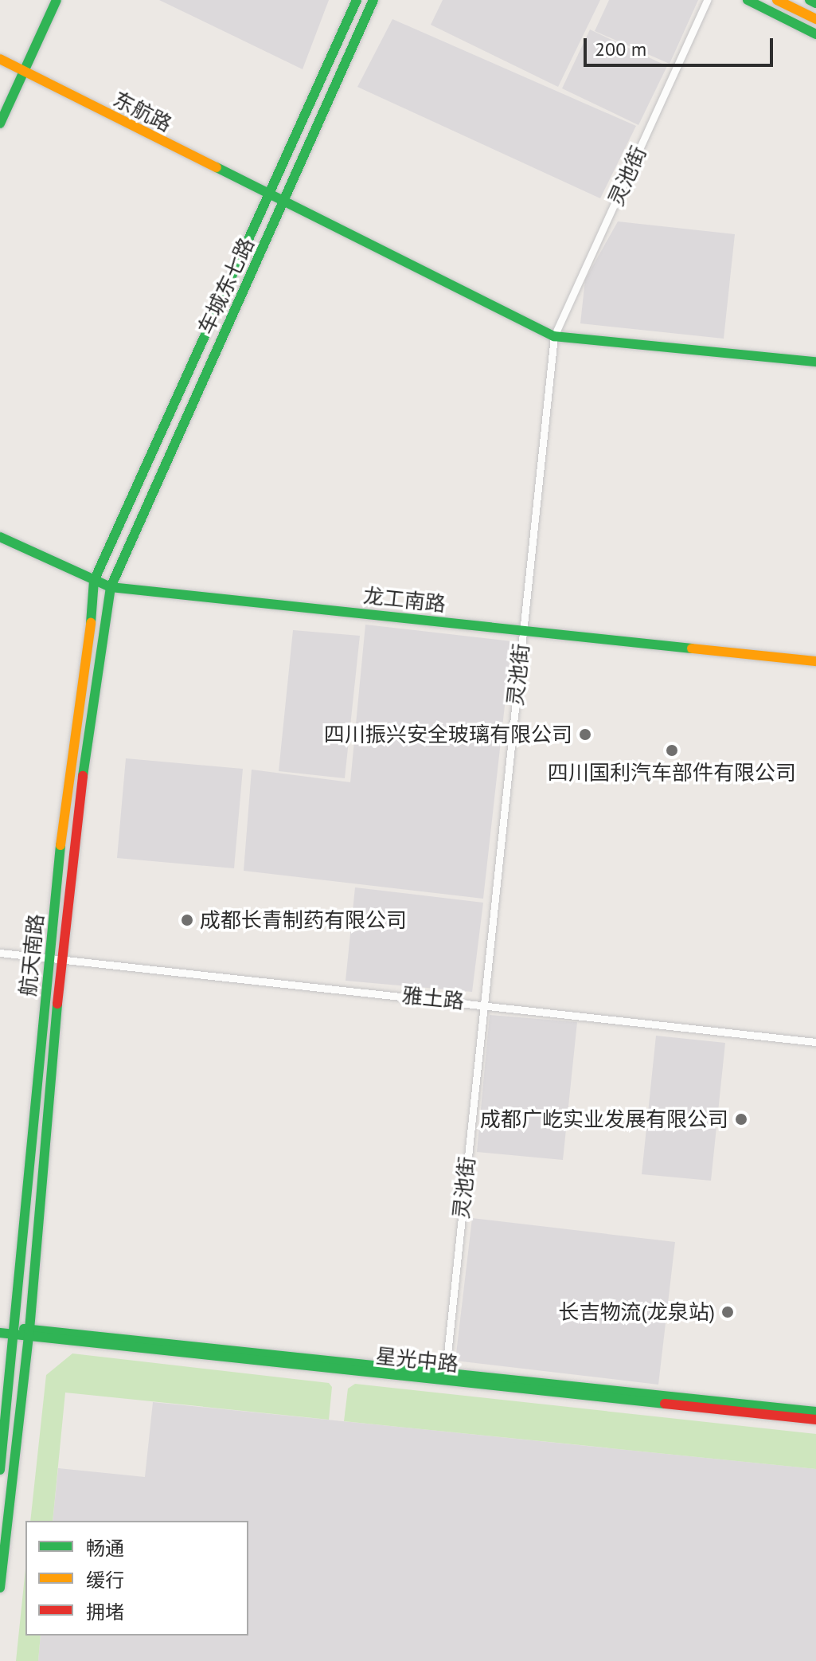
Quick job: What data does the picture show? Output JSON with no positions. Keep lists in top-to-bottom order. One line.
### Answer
{"streets":{"main road":["东航路","车城东七路","龙工南路","航天南路","星光中路"],"street":["灵池街","雅土路"]},"crossings":[["东航路","灵池街"],["东航路","车城东七路"],["灵池街","龙工南路"],["灵池街","雅土路"],["灵池街","星光中路"],["车城东七路","龙工南路"],["车城东七路","航天南路"],["龙工南路","航天南路"],["航天南路","雅土路"],["航天南路","星光中路"]],"places":["四川振兴安全玻璃有限公司","四川国利汽车部件有限公司","成都长青制药有限公司","成都广屹实业发展有限公司","长吉物流(龙泉站)"],"legend":["畅通","缓行","拥堵"],"scale_bar":"200 m"}
